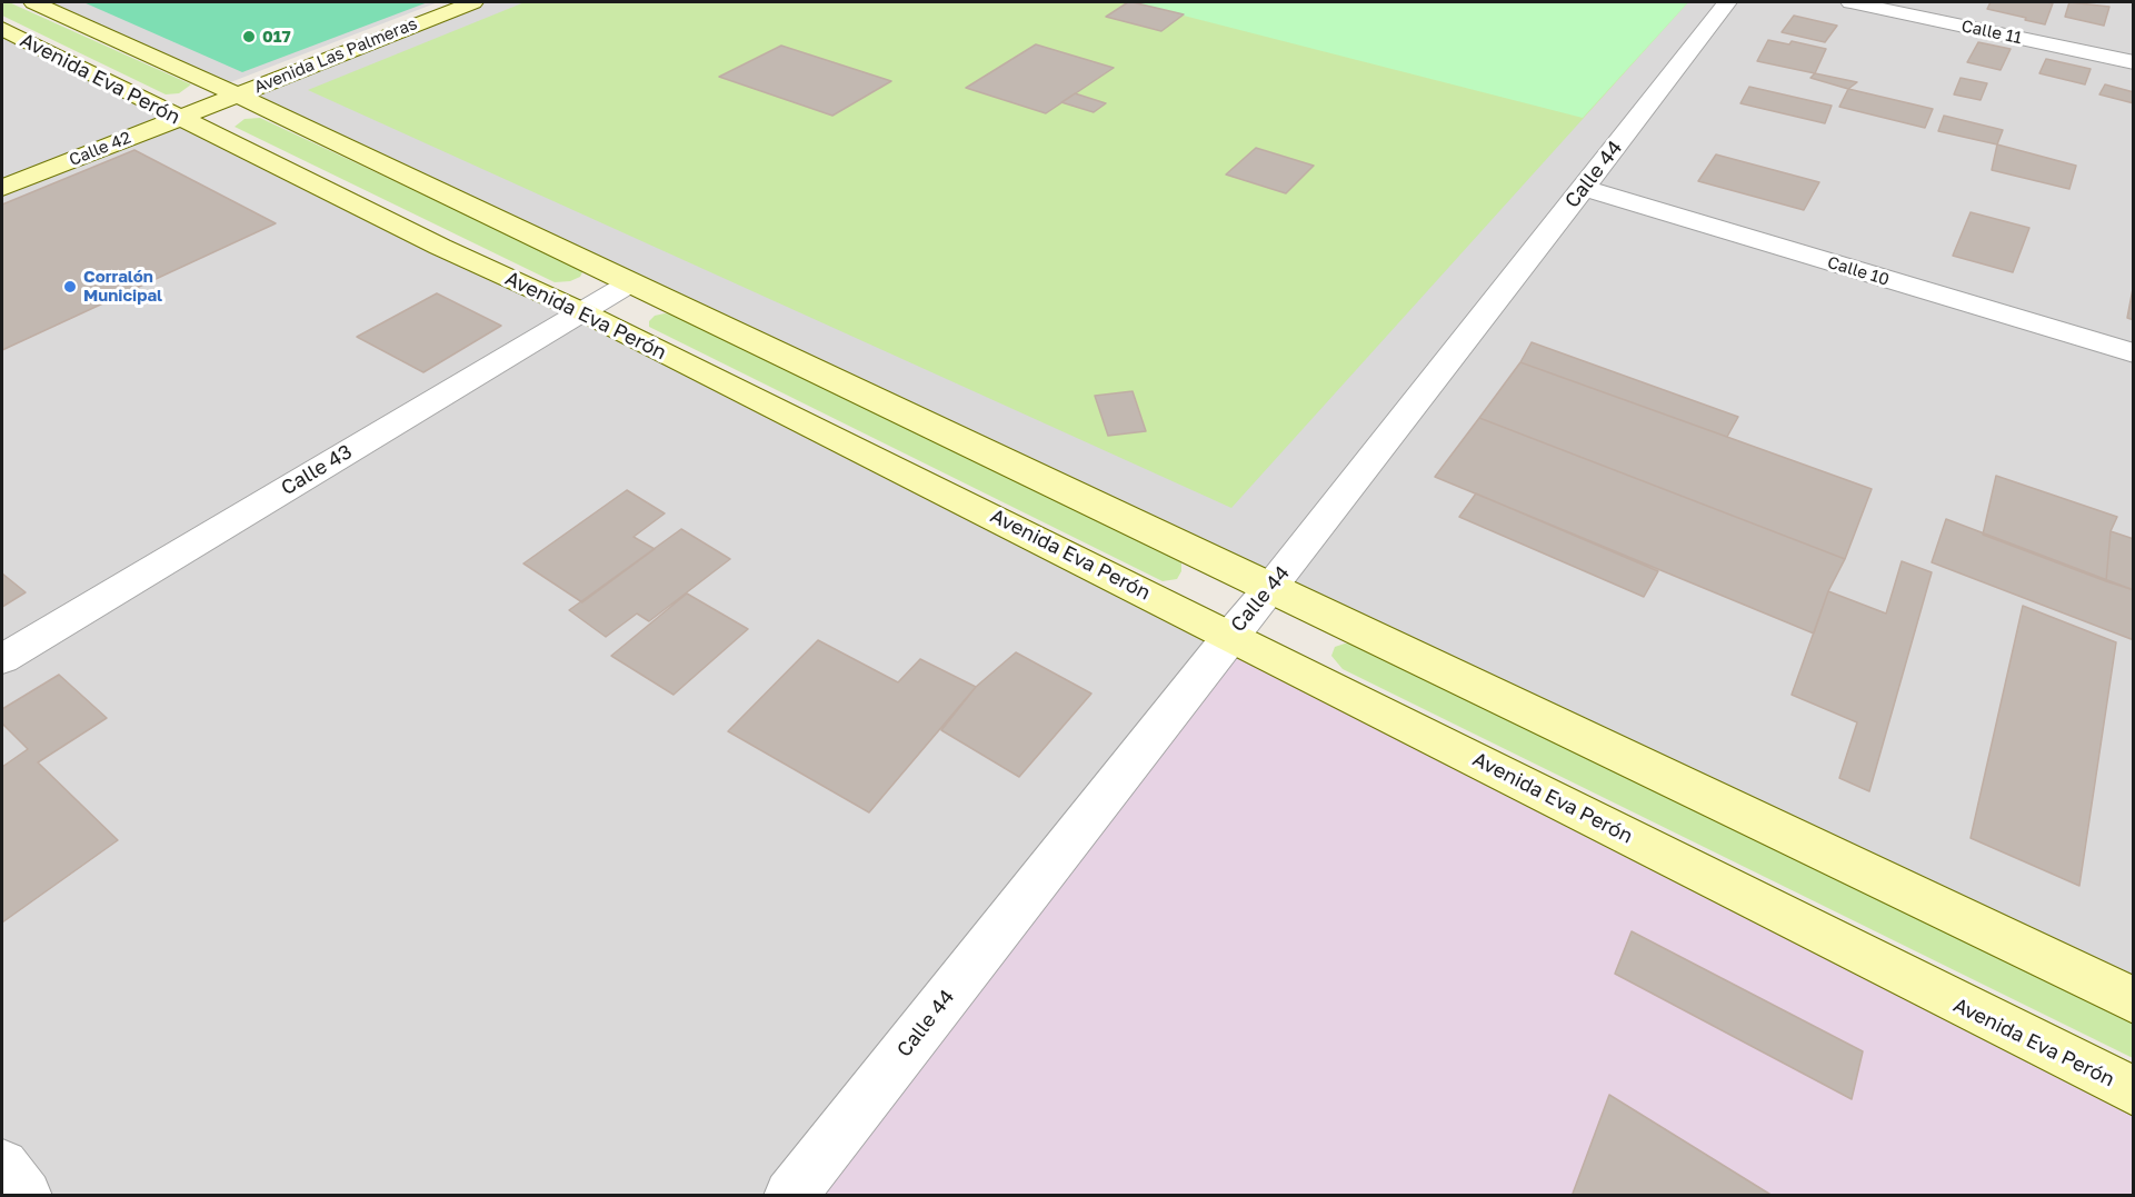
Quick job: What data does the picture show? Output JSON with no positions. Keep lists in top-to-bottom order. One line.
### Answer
{"streets":{"main road":["Avenida Las Palmeras","Avenida Eva Perón","Calle 42"],"street":["Calle 11","Calle 44","Calle 10","Calle 43"]},"crossings":[["Avenida Las Palmeras","Avenida Eva Perón"],["Avenida Las Palmeras","Calle 42"],["Avenida Eva Perón","Calle 42"],["Avenida Eva Perón","Calle 44"],["Avenida Eva Perón","Calle 43"],["Calle 44","Calle 10"]],"places":["017","Corralón Municipal"]}
